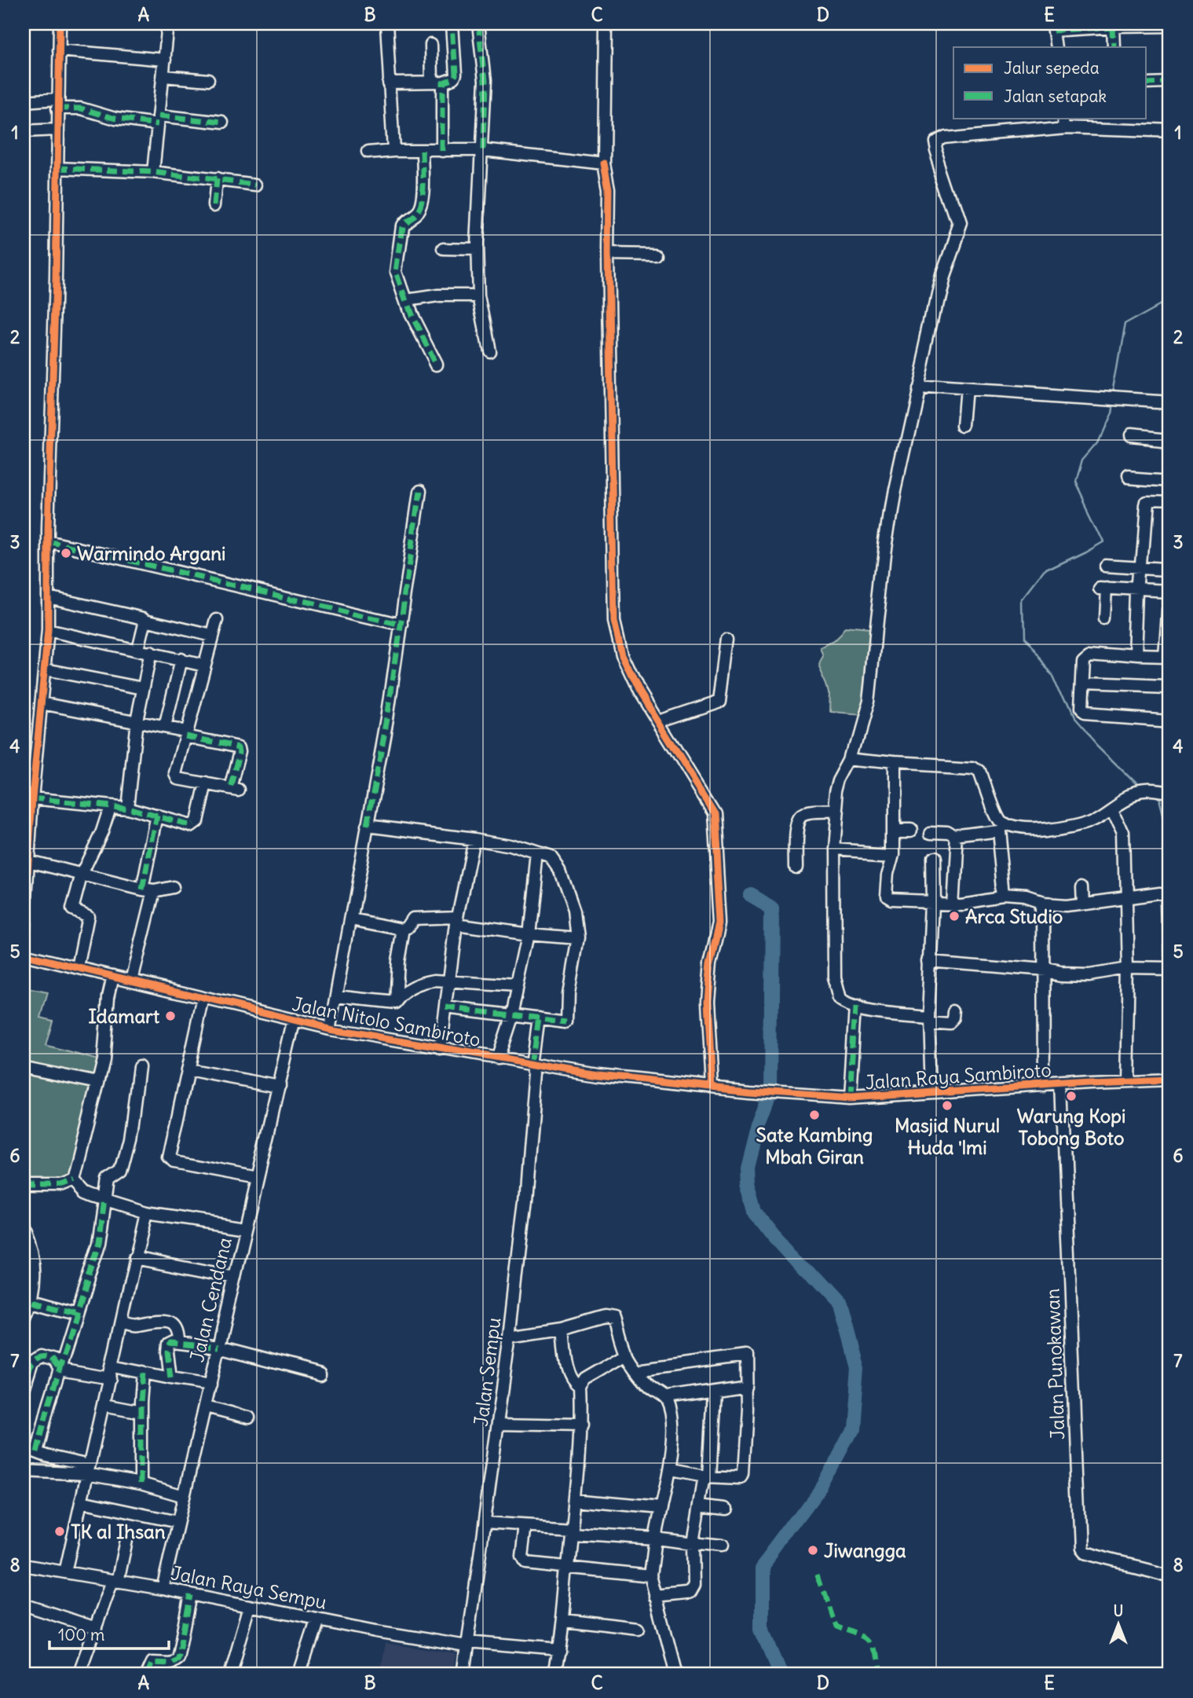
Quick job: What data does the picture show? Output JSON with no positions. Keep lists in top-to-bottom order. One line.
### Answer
{"streets":{"street":["Jalan Nitolo Sambiroto","Jalan Raya Sambiroto","Jalan Cendana","Jalan Punokawan","Jalan Sempu","Jalan Raya Sempu"]},"crossings":[["Jalan Nitolo Sambiroto","Jalan Raya Sambiroto"],["Jalan Nitolo Sambiroto","Jalan Cendana"],["Jalan Nitolo Sambiroto","Jalan Sempu"],["Jalan Raya Sambiroto","Jalan Punokawan"],["Jalan Cendana","Jalan Raya Sempu"],["Jalan Sempu","Jalan Raya Sempu"]],"places":["Warmindo Argani","Arca Studio","Idamart","Warung Kopi Tobong Boto","Masjid Nurul Huda 'lmi","Sate Kambing Mbah Giran","TK al Ihsan","Jiwangga"],"legend":["Jalur sepeda","Jalan setapak"],"scale_bar":"100 m","north":"top","grid":{"columns":["A","B","C","D","E"],"rows":["1","2","3","4","5","6","7","8"]}}
